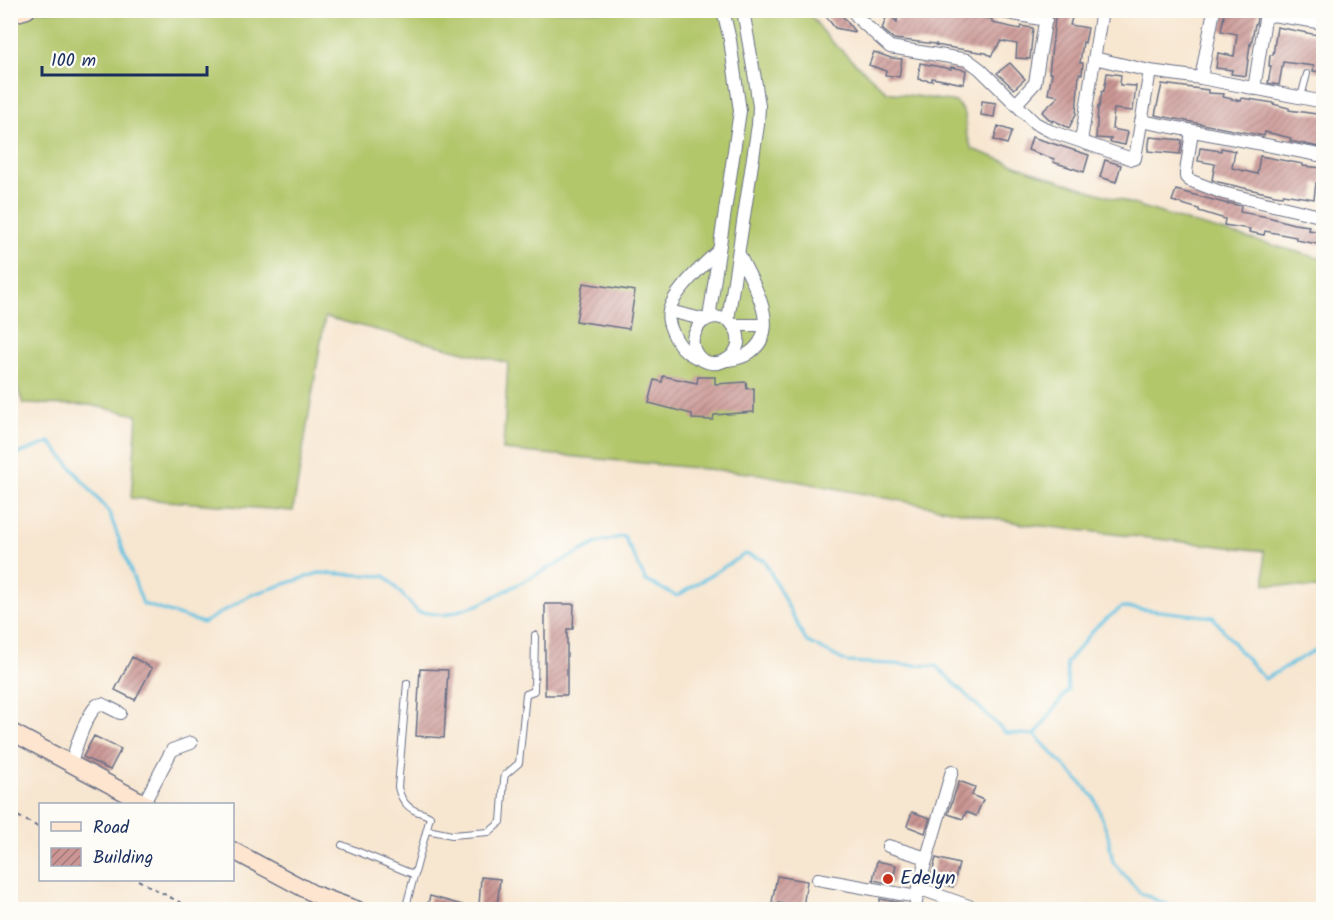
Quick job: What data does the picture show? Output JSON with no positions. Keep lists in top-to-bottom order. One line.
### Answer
{"places":["Edelyn"],"legend":["Road","Building"],"scale_bar":"100 m"}
